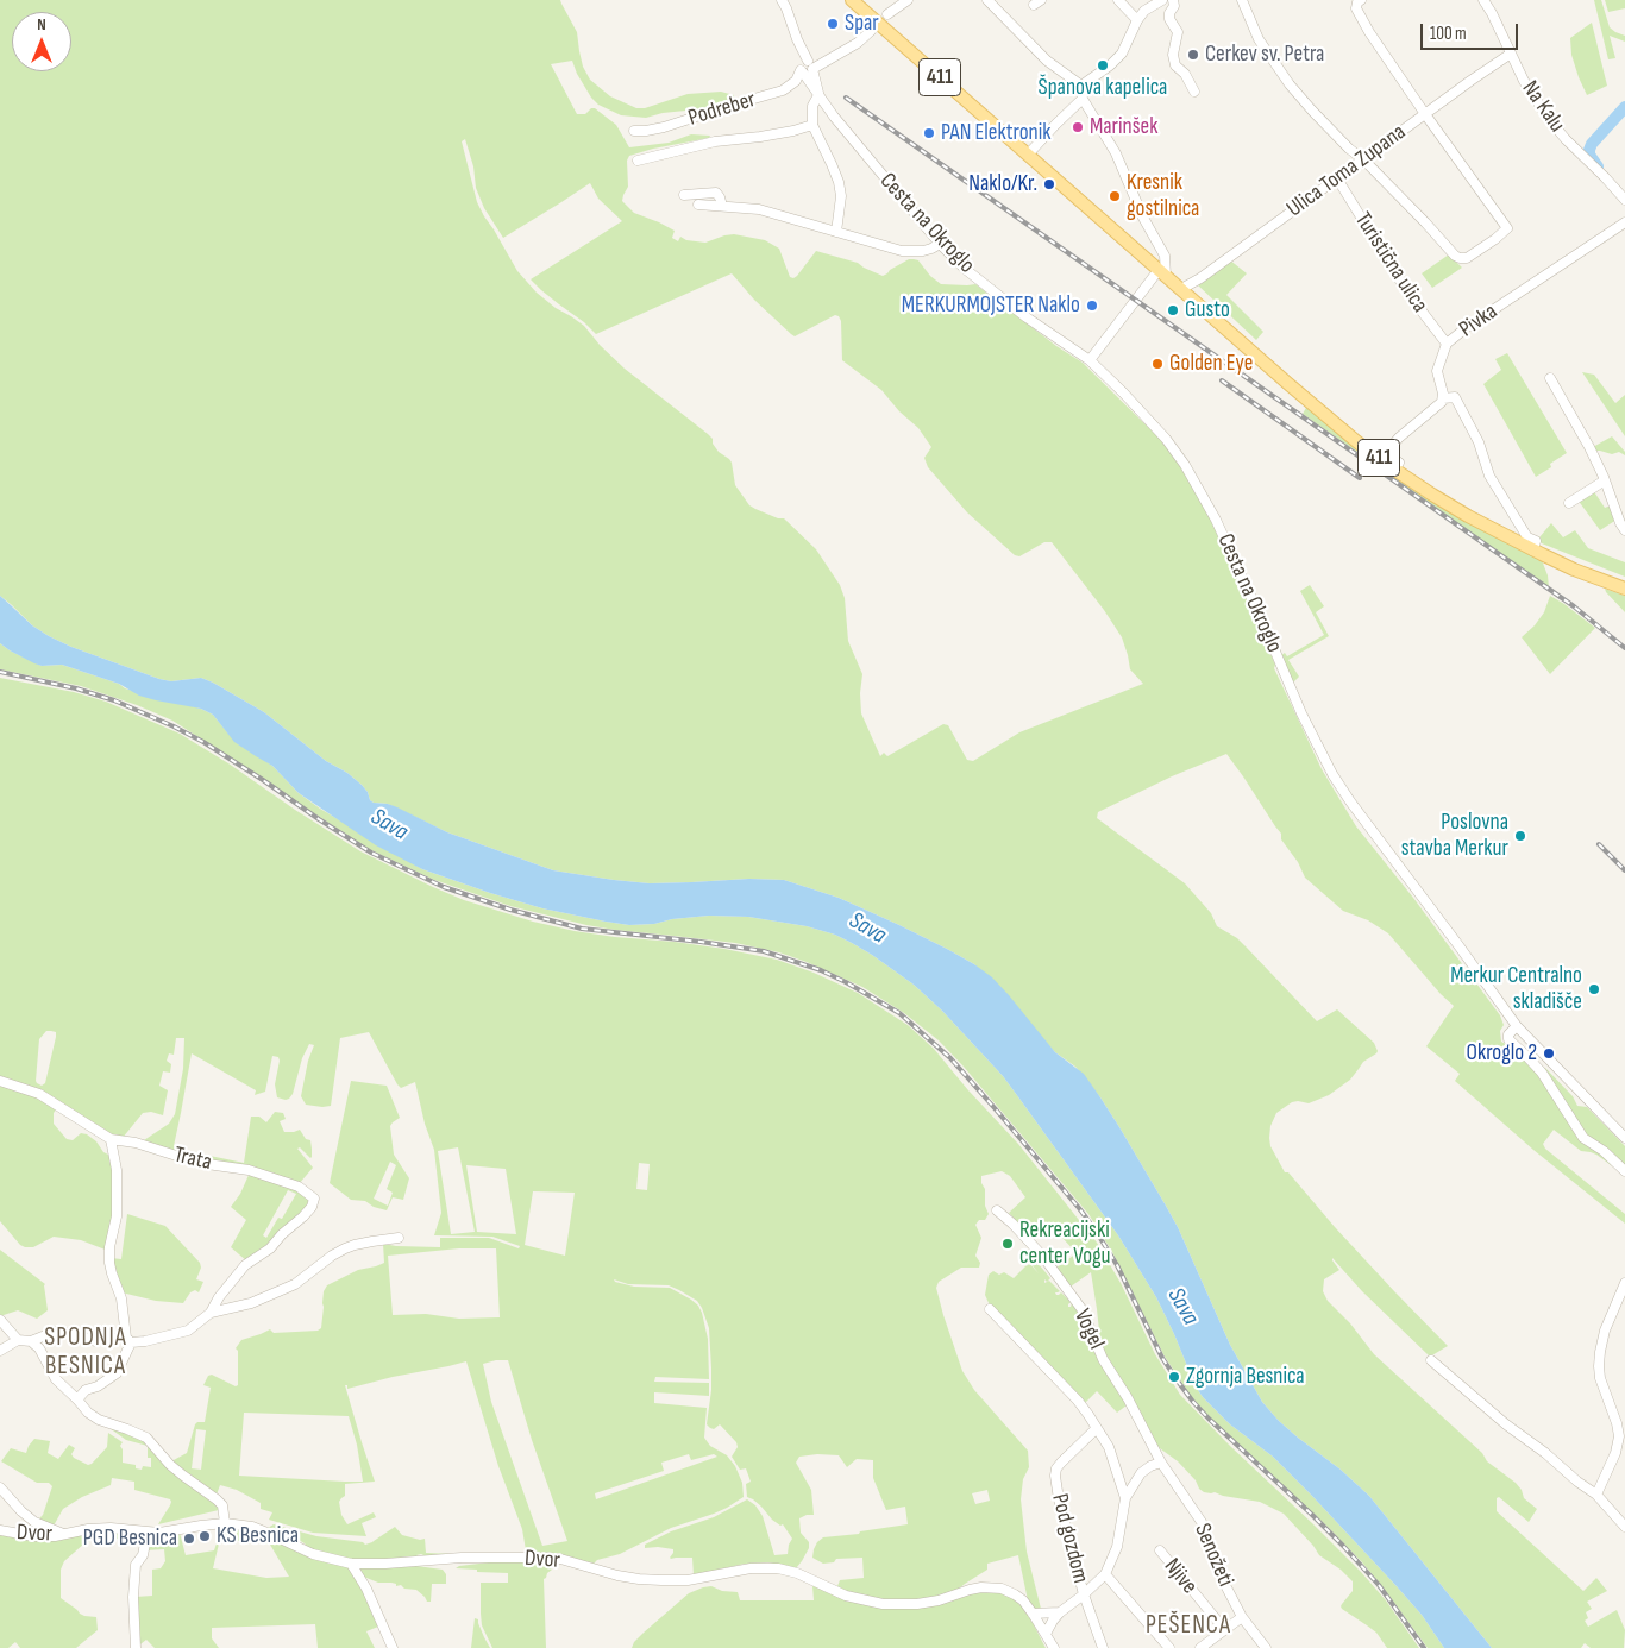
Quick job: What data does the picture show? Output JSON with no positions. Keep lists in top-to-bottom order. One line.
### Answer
{"streets":{"main road":["411"],"street":["Na Kalu","Podreber","Ulica Toma Zupana","Cesta na Okroglo","Turistična ulica","Pivka","Trata","Vogel","Dvor","Pod gozdom","Senožeti","Njive"]},"crossings":[["411","Ulica Toma Zupana"],["Na Kalu","Ulica Toma Zupana"],["Ulica Toma Zupana","Turistična ulica"],["Turistična ulica","Pivka"],["Vogel","Senožeti"]],"districts":["SPODNJA BESNICA","PEŠENCA"],"water":["Sava"],"places":["Spar","Cerkev sv. Petra","Španova kapelica","Marinšek","PAN Elektronik","Naklo/Kr.","Kresnik gostilnica","MERKURMOJSTER Naklo","Gusto","Golden Eye","Poslovna stavba Merkur","Merkur Centralno skladišče","Okroglo 2","Rekreacijski center Vogu","Zgornja Besnica","KS Besnica","PGD Besnica"],"scale_bar":"100 m","north":"top"}
